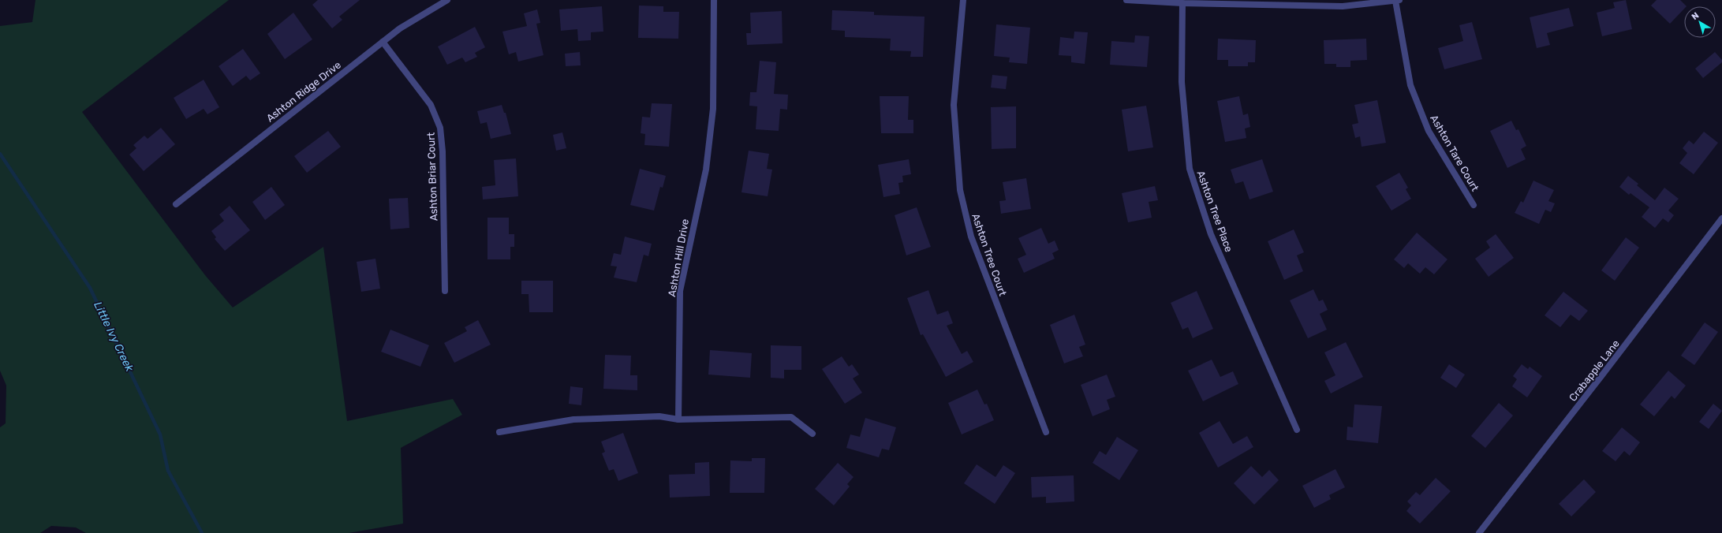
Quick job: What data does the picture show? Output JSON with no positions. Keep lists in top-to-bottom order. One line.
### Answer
{"streets":{"street":["Ashton Ridge Drive","Ashton Tare Court","Ashton Briar Court","Ashton Tree Place","Ashton Tree Court","Ashton Hill Drive","Crabapple Lane"]},"crossings":[["Ashton Ridge Drive","Ashton Briar Court"]],"water":["Little Ivy Creek"],"north":"top left"}
